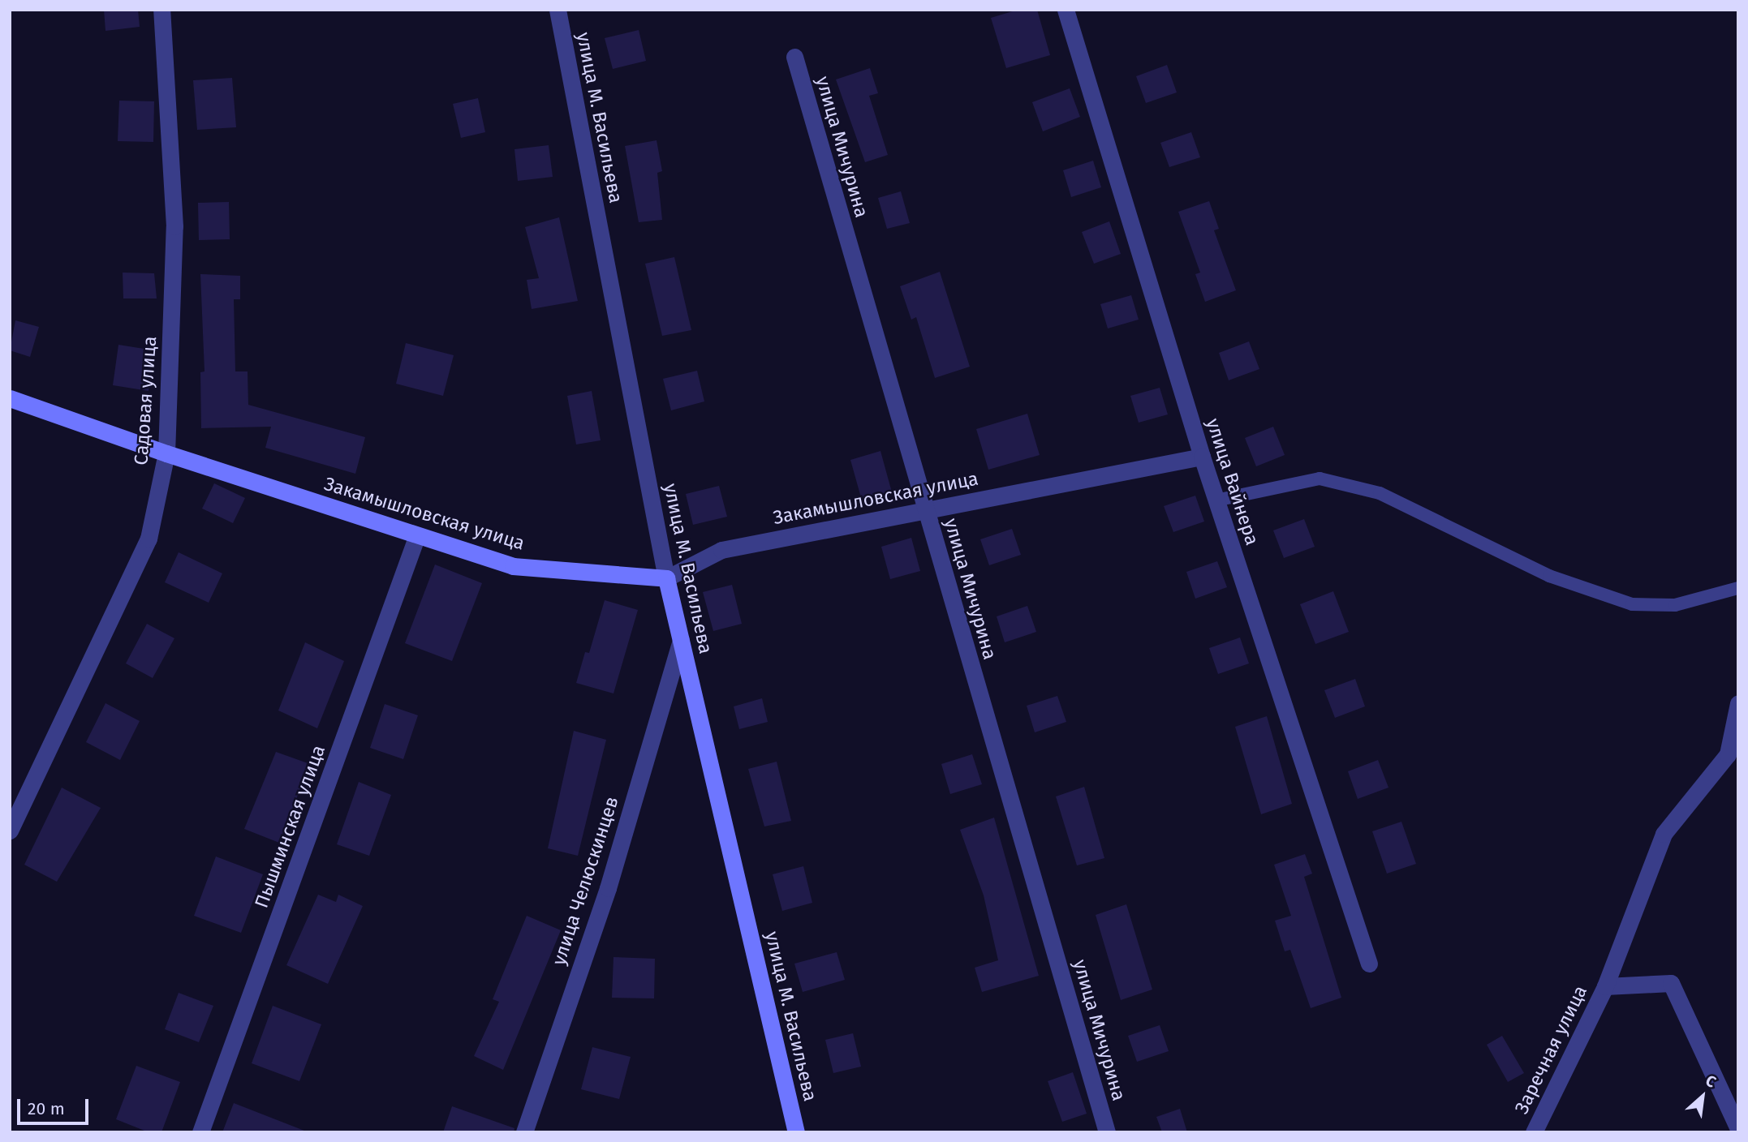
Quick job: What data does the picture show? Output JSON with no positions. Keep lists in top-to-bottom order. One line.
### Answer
{"streets":{"street":["улица М. Васильева","улица Мичурина","Садовая улица","улица Вайнера","Закамышловская улица","Пышминская улица","улица Челюскинцев","Заречная улица"]},"crossings":[["улица М. Васильева","Закамышловская улица"],["улица М. Васильева","улица Челюскинцев"],["улица Мичурина","Закамышловская улица"],["Садовая улица","Закамышловская улица"],["улица Вайнера","Закамышловская улица"],["Закамышловская улица","Пышминская улица"]],"scale_bar":"20 m","north":"top right"}
